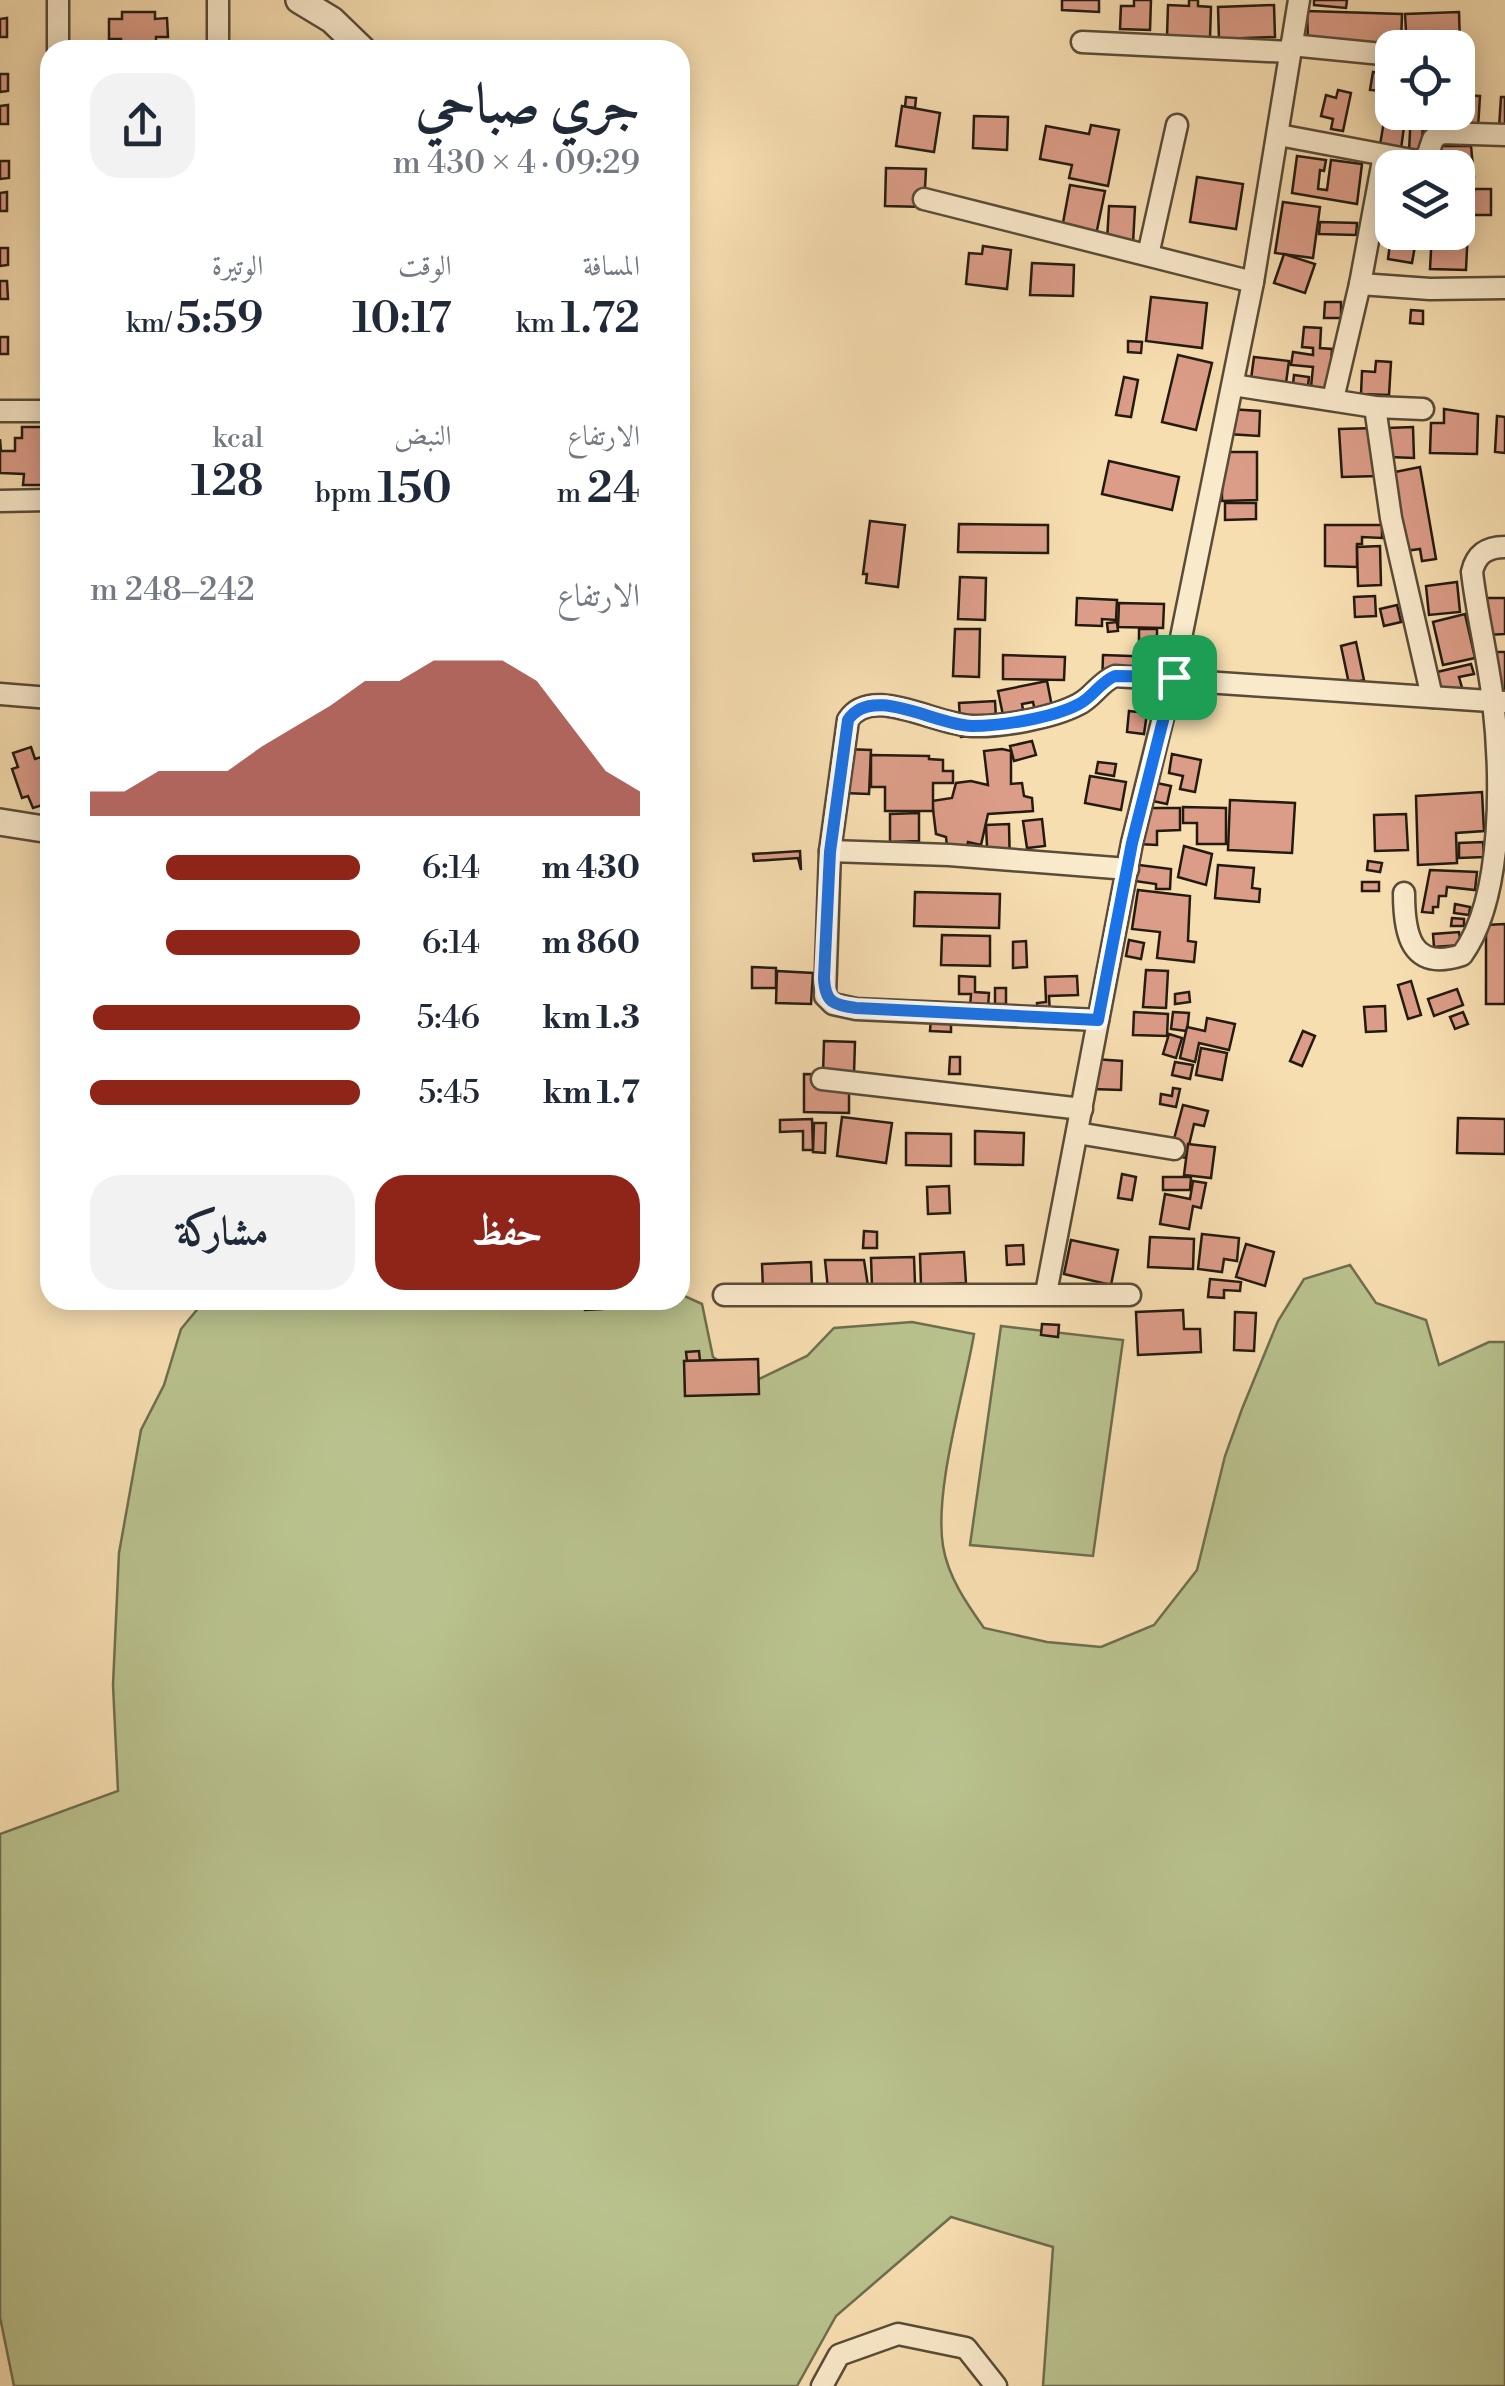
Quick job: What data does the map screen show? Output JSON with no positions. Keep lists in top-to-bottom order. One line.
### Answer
{"page":{"heading":["جري صباحي","09:29 · 4 × 430 m"],"stats":[["المسافة","1.72 km"],["الوقت","10:17"],["الوتيرة","5:59 /km"],["الارتفاع","24 m"],["النبض","150 bpm"],["kcal","128"]],"chart":["الارتفاع","242–248 m"],"list":[{"name":"430 m","note":"6:14"},{"name":"860 m","note":"6:14"},{"name":"1.3 km","note":"5:46"},{"name":"1.7 km","note":"5:45"}],"buttons":["حفظ","مشاركة"]}}
